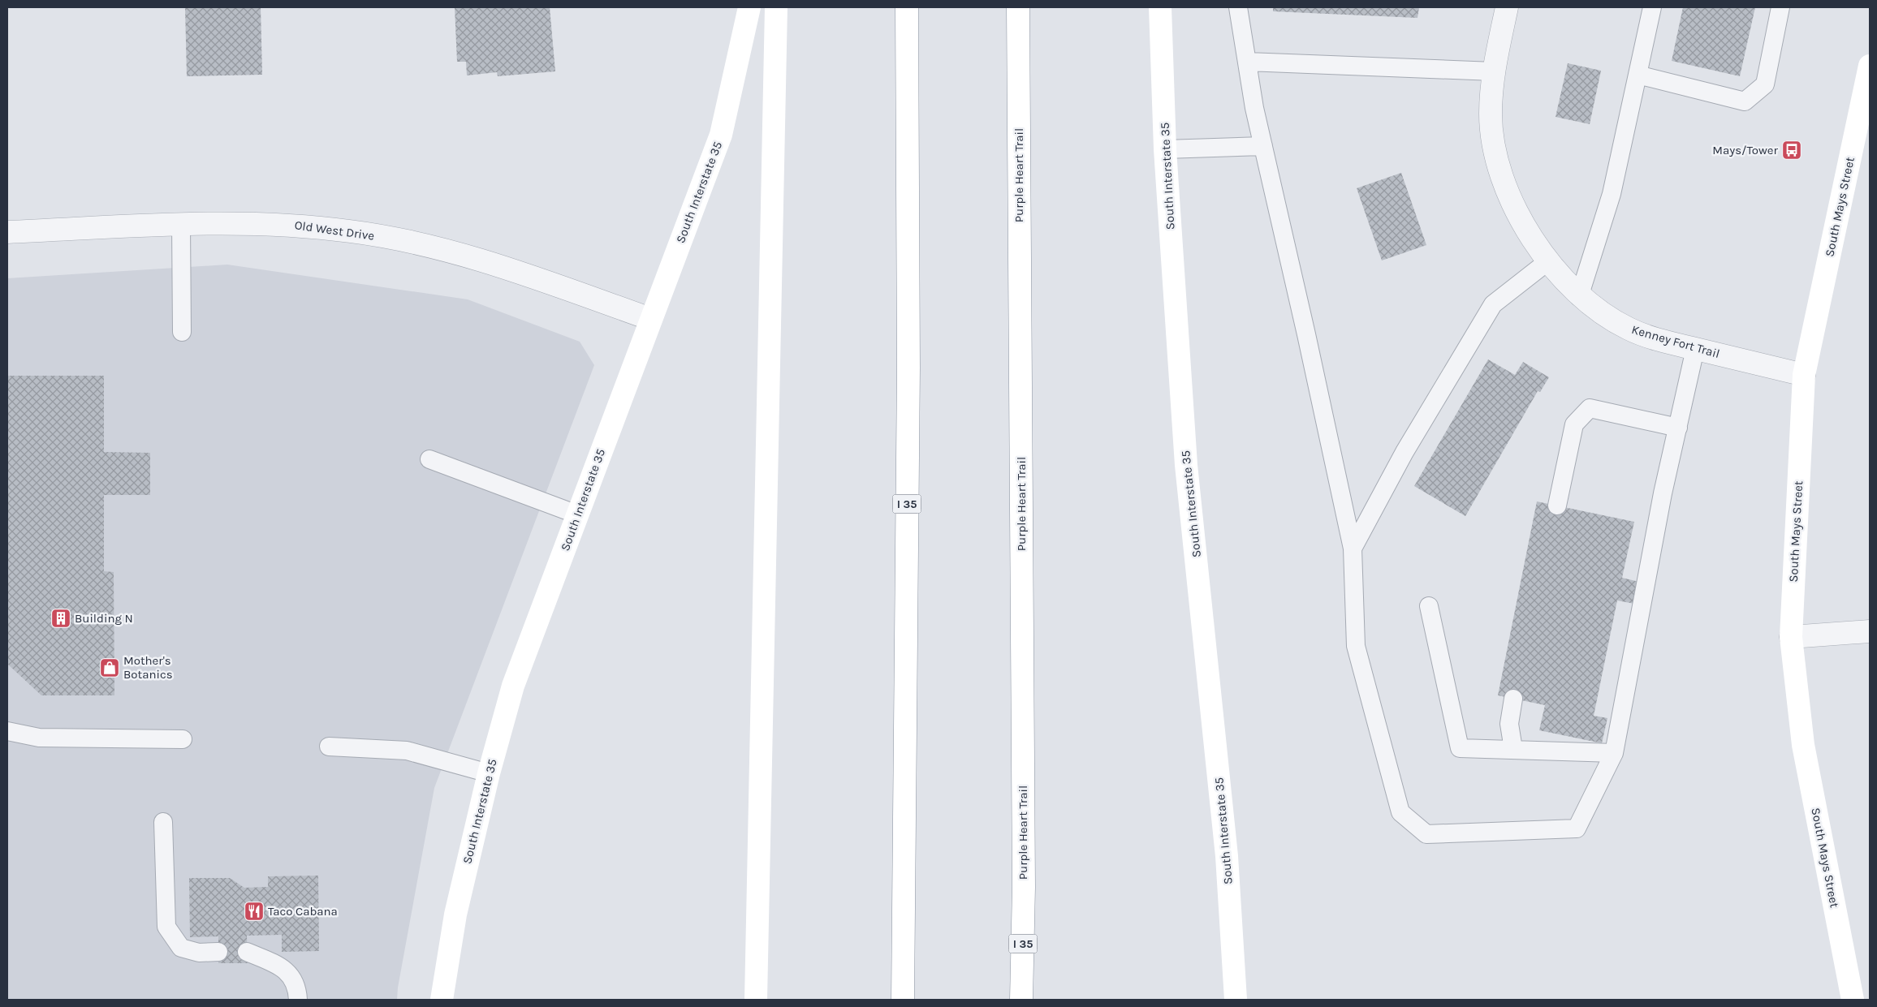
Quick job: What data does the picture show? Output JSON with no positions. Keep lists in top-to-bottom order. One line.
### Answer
{"streets":{"main road":["Purple Heart Trail","South Interstate 35","South Mays Street","I 35"],"street":["Old West Drive","Kenney Fort Trail"]},"crossings":[["South Interstate 35","Old West Drive"],["South Mays Street","Kenney Fort Trail"]],"places":{"bus stop":["Mays/Tower"],"building":["Building N"],"shop":["Mother's Botanics"],"restaurant":["Taco Cabana"]}}
